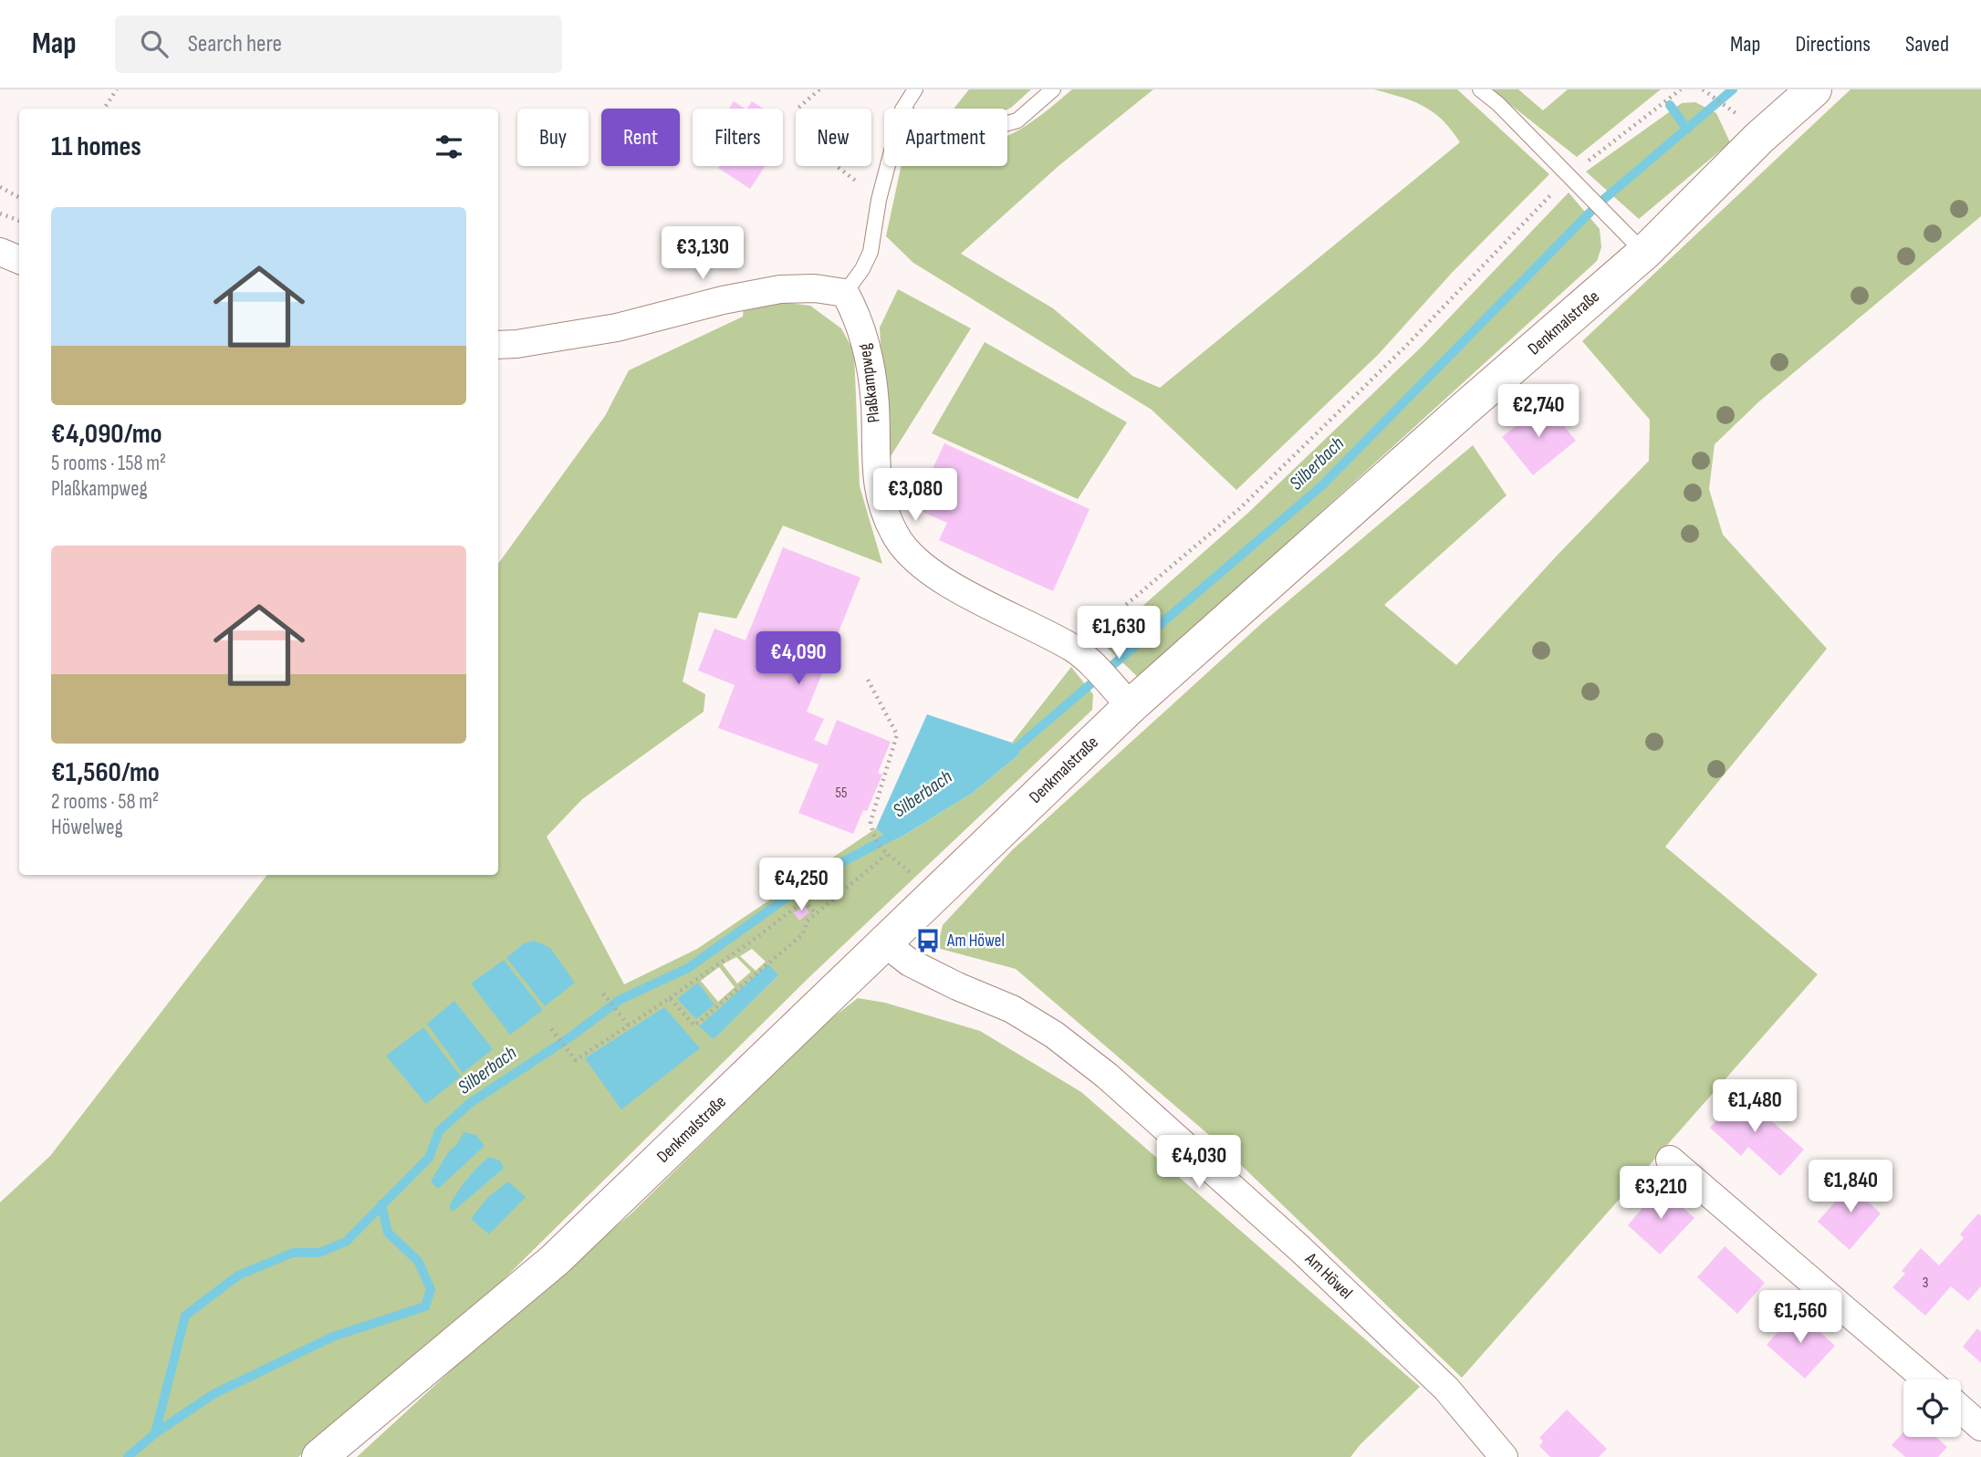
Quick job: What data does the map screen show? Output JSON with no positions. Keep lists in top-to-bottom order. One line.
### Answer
{"streets":{"main road":["Denkmalstraße"],"street":["Plaßkampweg","Am Höwel"]},"crossings":[["Denkmalstraße","Plaßkampweg"],["Denkmalstraße","Am Höwel"]],"water":["Silberbach"],"places":{"bus stop":["Am Höwel"]},"house_numbers":["55","3"],"page":{"header":"Map","search":"Search here","nav":["Map","Directions","Saved"],"chip":["Buy","Rent","Filters","New","Apartment"],"heading":"11 homes","list":[{"name":"€4,090/mo","note":"5 rooms · 158 m² · Plaßkampweg"},{"name":"€1,560/mo","note":"2 rooms · 58 m² · Höwelweg"}],"price":["€3,130","€2,740","€3,080","€1,630","€4,090","€4,250","€1,480","€4,030","€1,840","€3,210","€1,560"]}}
